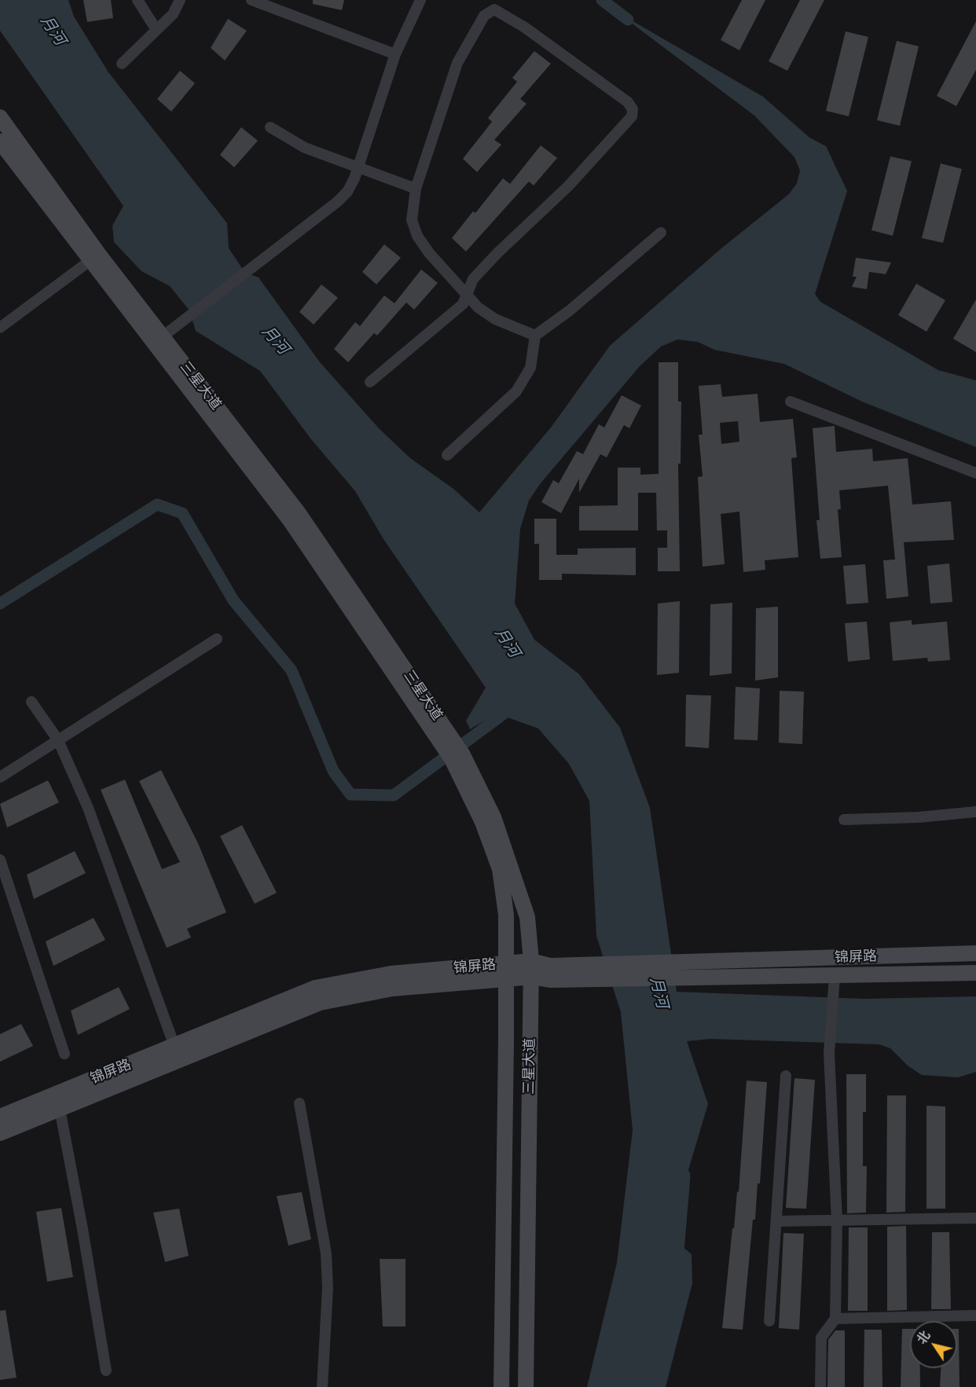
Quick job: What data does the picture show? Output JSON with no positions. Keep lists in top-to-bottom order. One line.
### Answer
{"streets":{"street":["三星大道","锦屏路"]},"crossings":[["三星大道","锦屏路"]],"water":["月河"],"north":"top left"}
